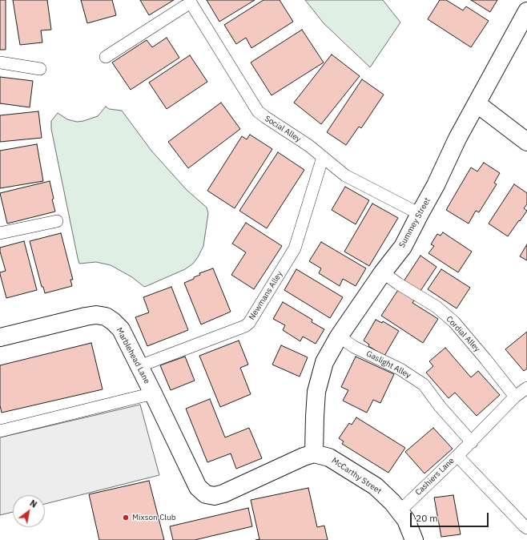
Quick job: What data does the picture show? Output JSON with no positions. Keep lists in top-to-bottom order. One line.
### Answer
{"streets":{"street":["Summey Street","Marblehead Lane","McCarthy Street"],"lane":["Social Alley","Newmans Alley","Cordial Alley","Gaslight Alley","Cashiers Lane"]},"crossings":[["Social Alley","Summey Street"],["Social Alley","Newmans Alley"],["Summey Street","Cordial Alley"],["Summey Street","Marblehead Lane"],["Summey Street","Gaslight Alley"],["Summey Street","McCarthy Street"],["Newmans Alley","Marblehead Lane"],["Cordial Alley","Cashiers Lane"],["Marblehead Lane","McCarthy Street"],["Gaslight Alley","Cashiers Lane"],["McCarthy Street","Cashiers Lane"]],"places":["Mixson Club"],"scale_bar":"20 m","north":"top right"}
